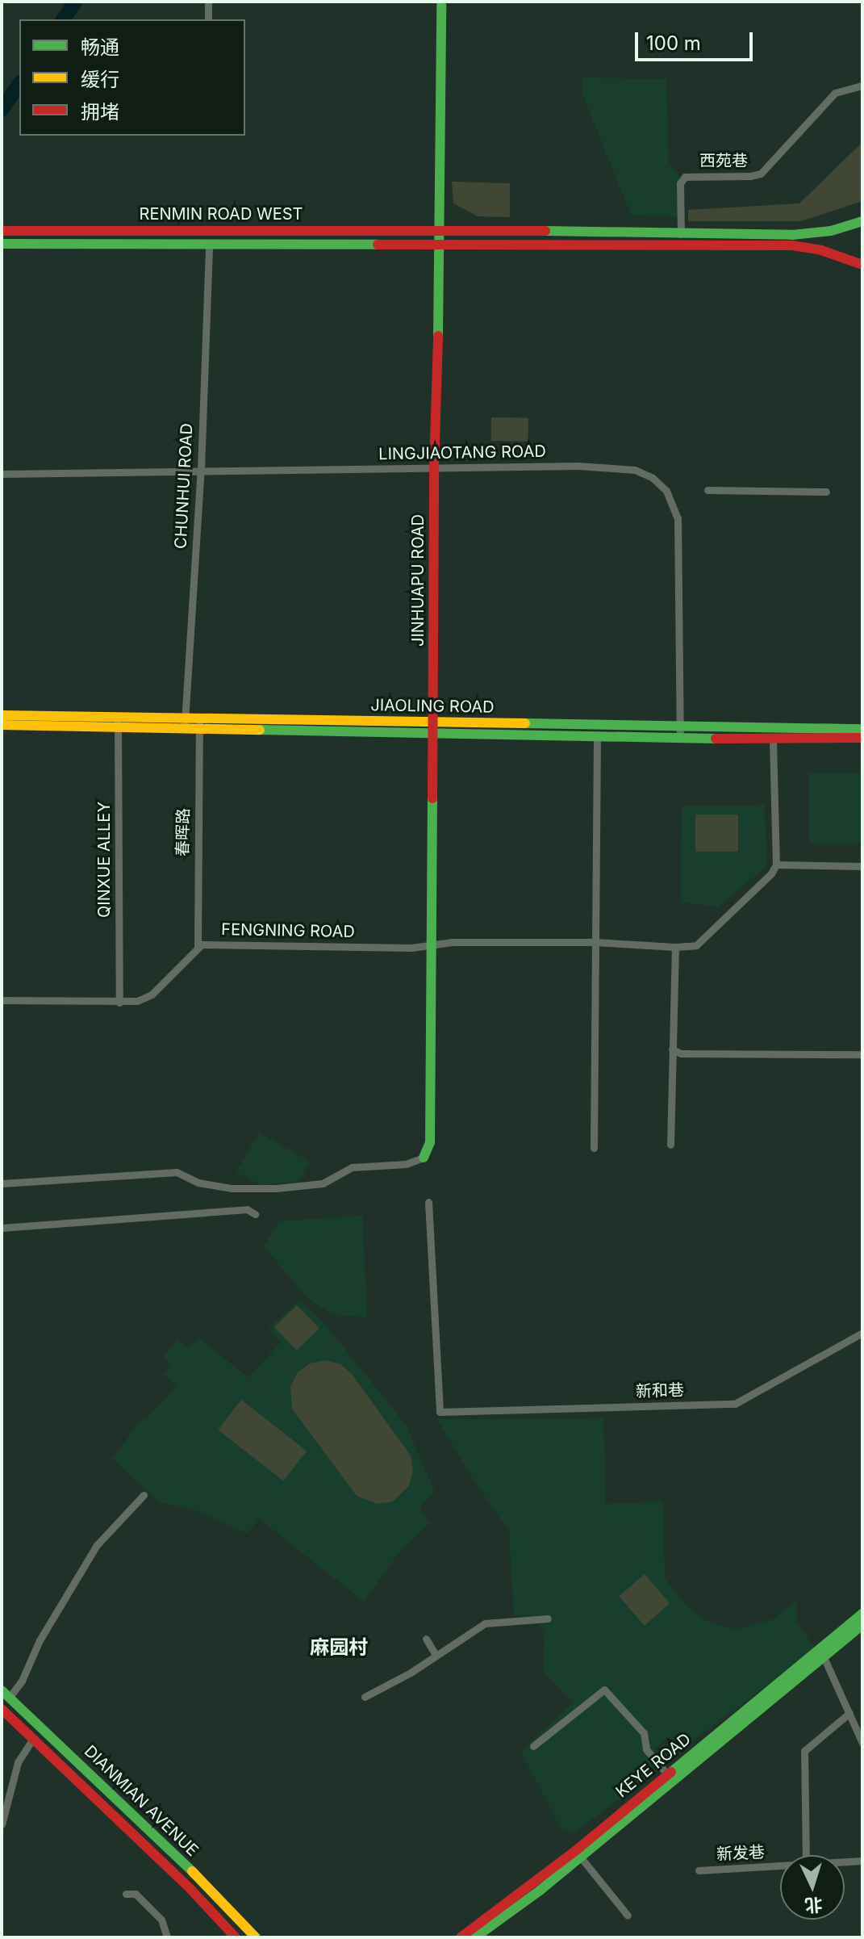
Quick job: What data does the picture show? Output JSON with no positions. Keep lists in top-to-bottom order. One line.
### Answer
{"streets":{"street":["西苑巷","RENMIN ROAD WEST","LINGJIAOTANG ROAD","CHUNHUI ROAD","JINHUAPU ROAD","JIAOLING ROAD","春晖路","QINXUE ALLEY","FENGNING ROAD","新和巷","KEYE ROAD","DIANMIAN AVENUE","新发巷"]},"crossings":[["西苑巷","RENMIN ROAD WEST"],["RENMIN ROAD WEST","CHUNHUI ROAD"],["RENMIN ROAD WEST","JINHUAPU ROAD"],["LINGJIAOTANG ROAD","CHUNHUI ROAD"],["LINGJIAOTANG ROAD","JINHUAPU ROAD"],["LINGJIAOTANG ROAD","JIAOLING ROAD"],["CHUNHUI ROAD","JIAOLING ROAD"],["JINHUAPU ROAD","JIAOLING ROAD"],["JINHUAPU ROAD","FENGNING ROAD"],["JIAOLING ROAD","春晖路"],["JIAOLING ROAD","QINXUE ALLEY"],["春晖路","FENGNING ROAD"]],"districts":["麻园村"],"legend":["畅通","缓行","拥堵"],"scale_bar":"100 m","north":"bottom"}
